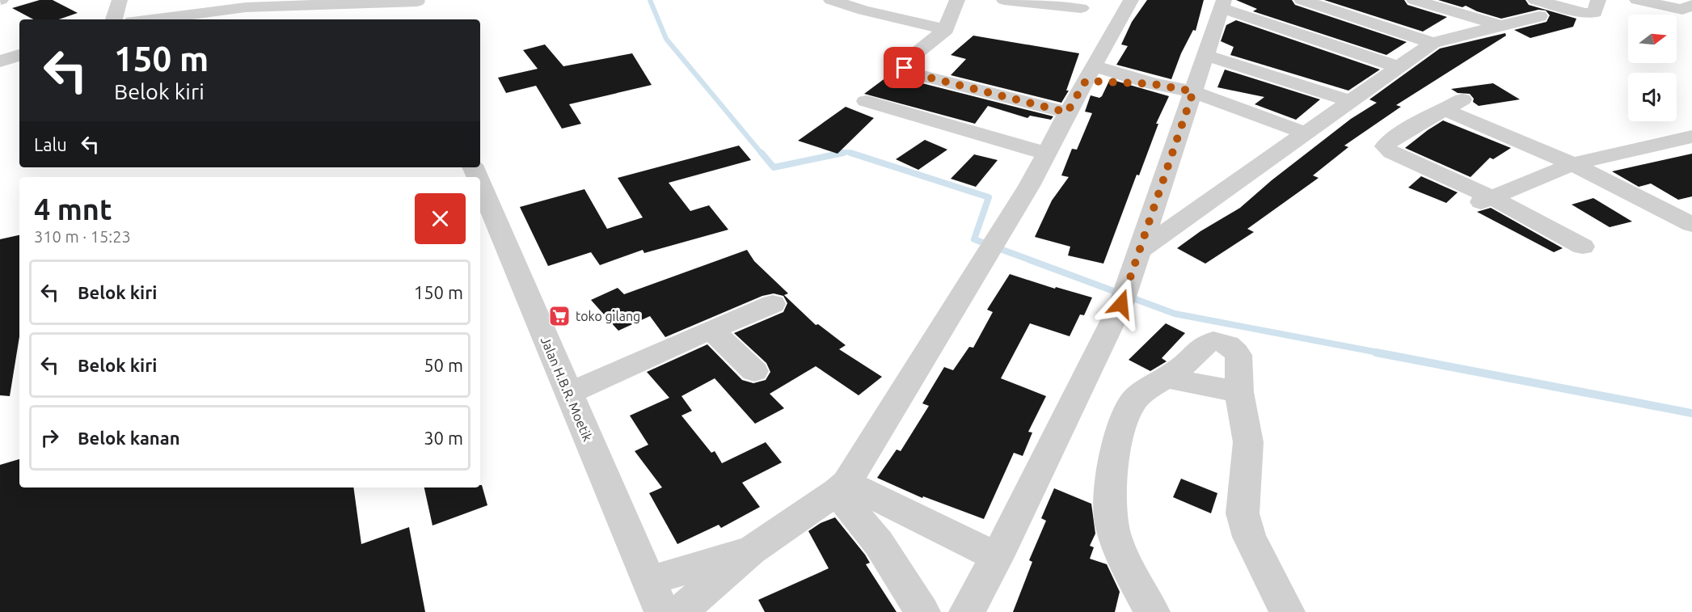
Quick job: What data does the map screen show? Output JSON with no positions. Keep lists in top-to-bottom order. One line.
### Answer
{"streets":{"street":["Jalan H.B.R. Moetik"]},"places":{"supermarket":["toko gilang"]},"north":"right","page":{"turn":["150 m","Belok kiri"],"then":"Lalu","heading":["4 mnt","310 m · 15:23"],"list":[{"name":"Belok kiri","value":"150 m"},{"name":"Belok kiri","value":"50 m"},{"name":"Belok kanan","value":"30 m"}]}}
